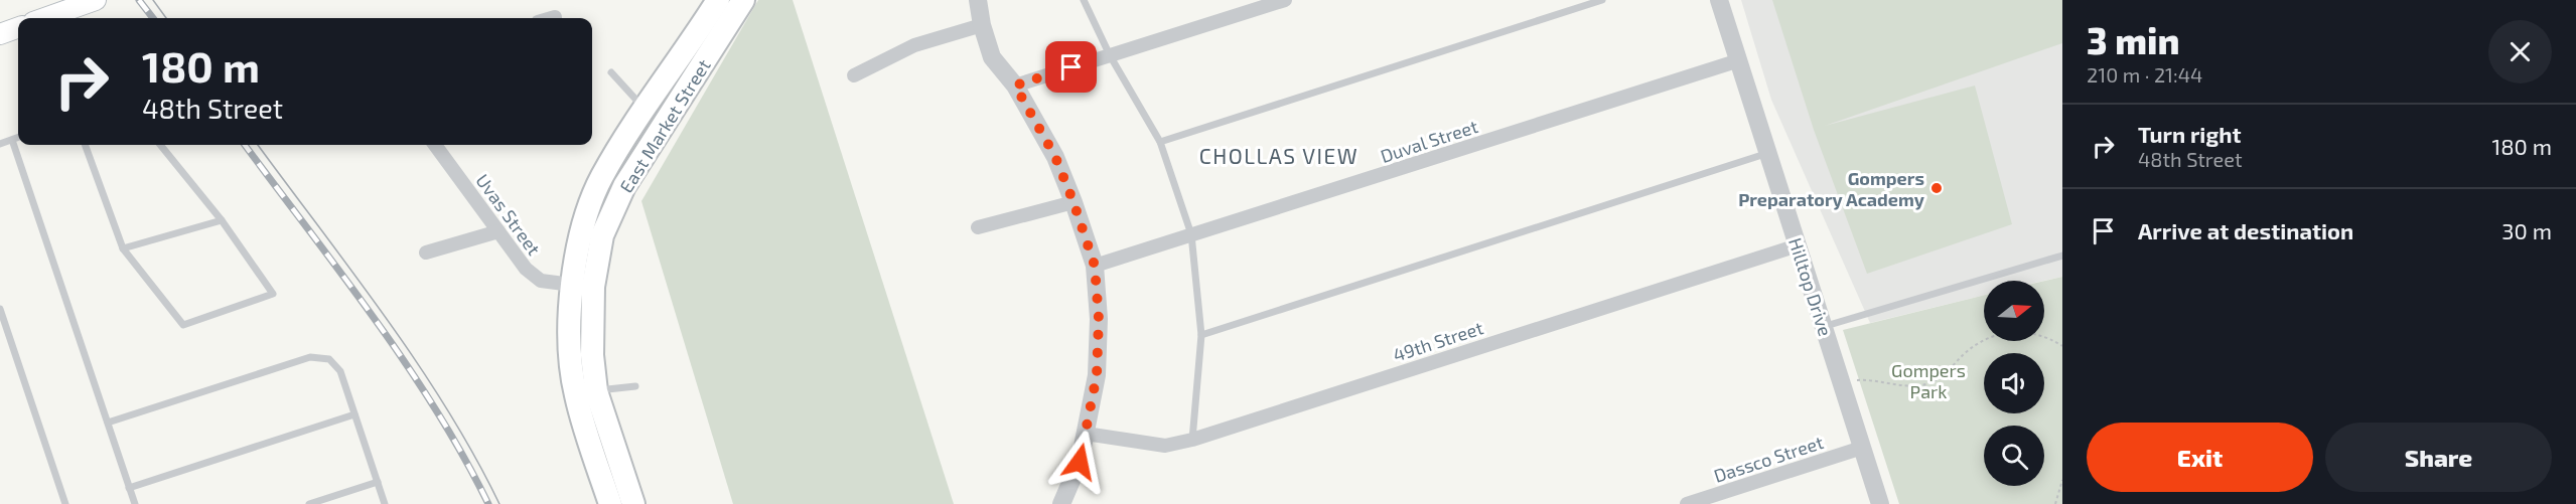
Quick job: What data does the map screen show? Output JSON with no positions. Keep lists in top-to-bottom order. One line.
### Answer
{"streets":{"main road":["East Market Street"],"street":["Duval Street","Uvas Street","Hilltop Drive","49th Street","Dassco Street"]},"crossings":[["East Market Street","Uvas Street"],["Duval Street","Hilltop Drive"],["Hilltop Drive","49th Street"],["Hilltop Drive","Dassco Street"]],"districts":["CHOLLAS VIEW"],"parks":["Gompers Park"],"places":["Gompers Preparatory Academy"],"north":"right","page":{"heading":["3 min","210 m · 21:44"],"turn":["180 m","48th Street"],"list":[{"name":"Turn right","note":"48th Street","value":"180 m"},{"name":"Arrive at destination","value":"30 m"}],"buttons":["Exit","Share"]}}
